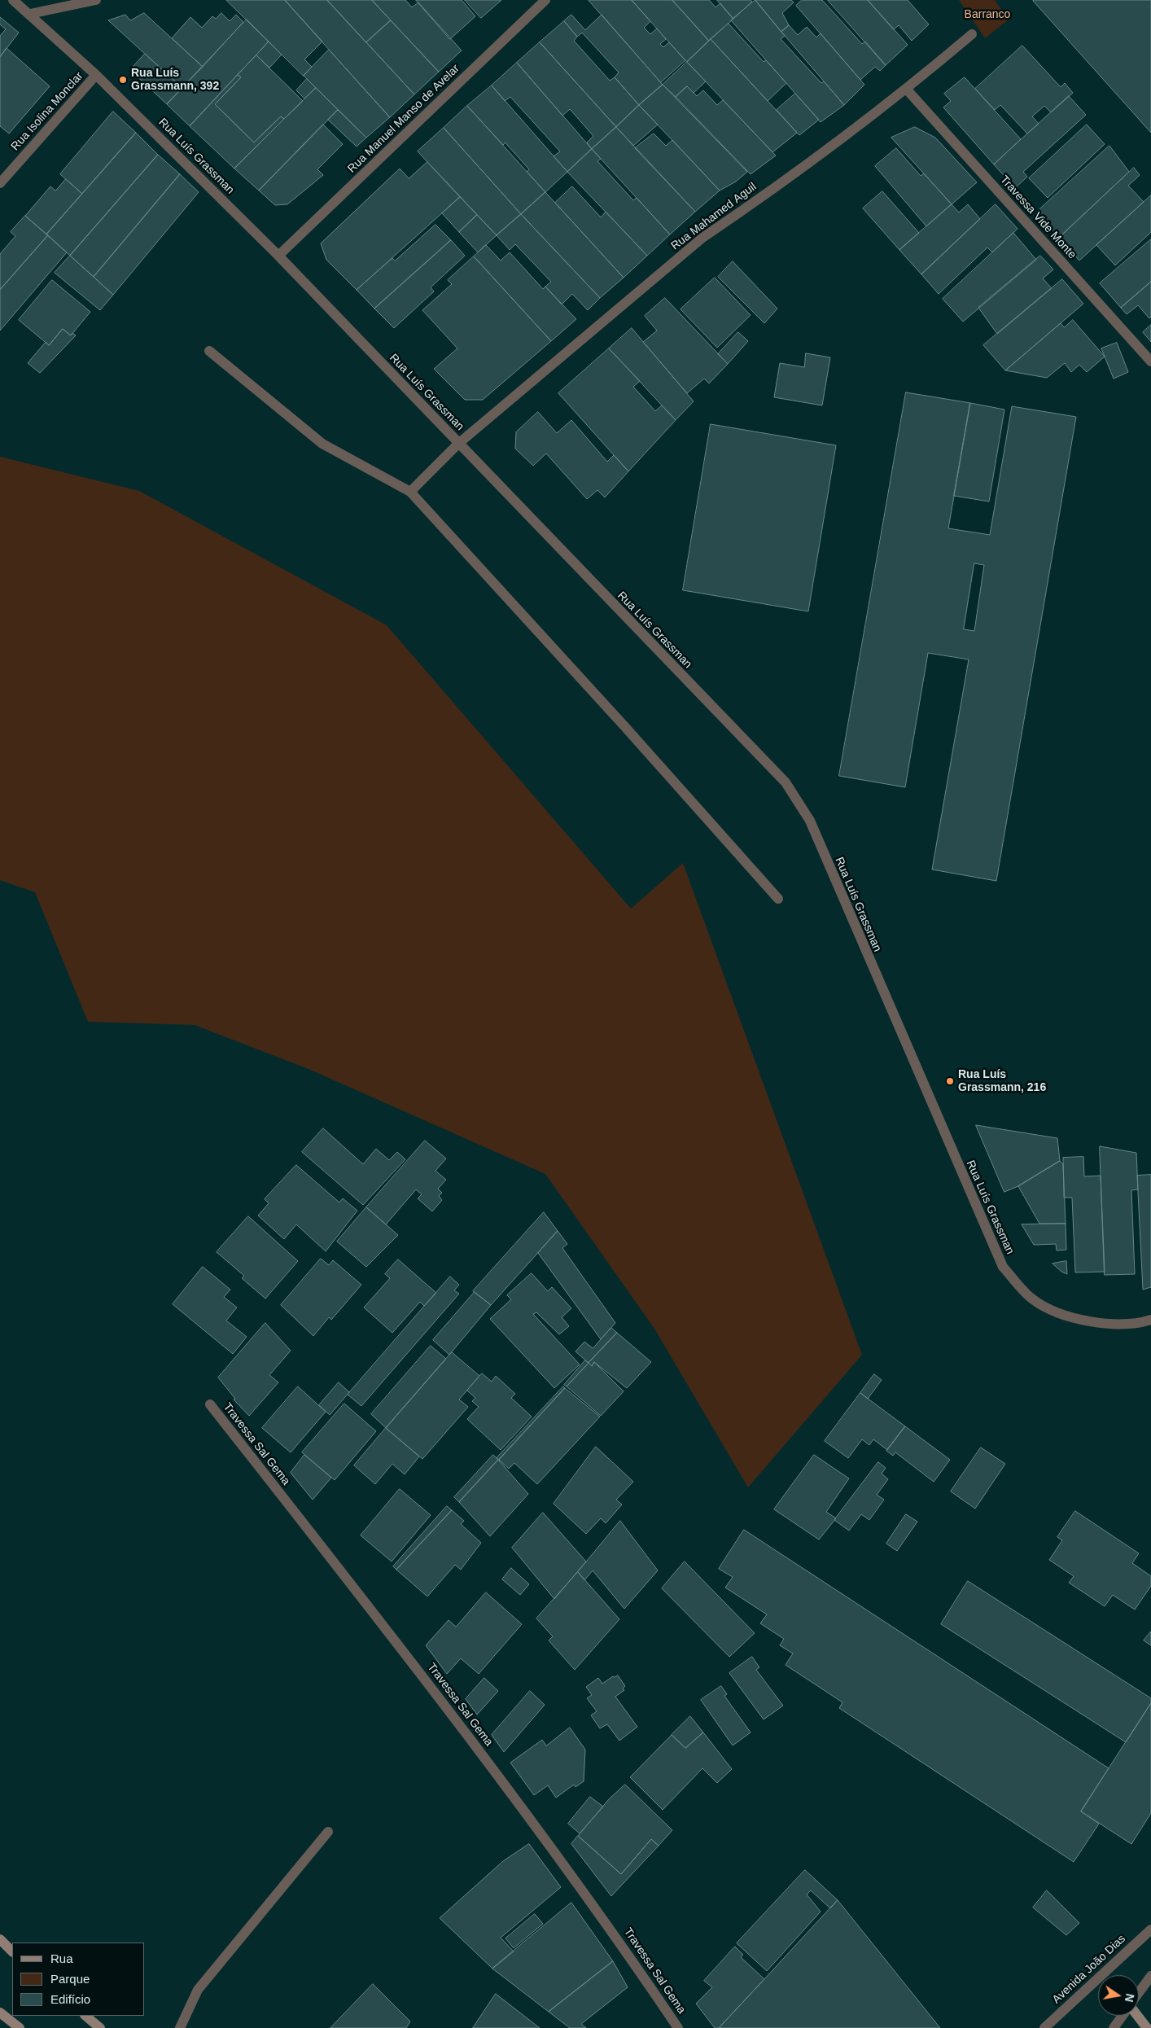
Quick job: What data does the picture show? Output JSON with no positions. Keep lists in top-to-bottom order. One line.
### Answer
{"streets":{"street":["Rua Isolina Monclar","Rua Manuel Manso de Avelar","Rua Luís Grassman","Rua Mahamed Aguil","Travessa Vide Monte","Travessa Sal Gema","Avenida João Dias"]},"crossings":[["Rua Isolina Monclar","Rua Luís Grassman"],["Rua Manuel Manso de Avelar","Rua Luís Grassman"],["Rua Luís Grassman","Rua Mahamed Aguil"],["Rua Mahamed Aguil","Travessa Vide Monte"]],"parks":["Barranco"],"places":["Rua Luís Grassmann, 392","Rua Luís Grassmann, 216"],"legend":["Rua","Parque","Edifício"],"north":"right"}
